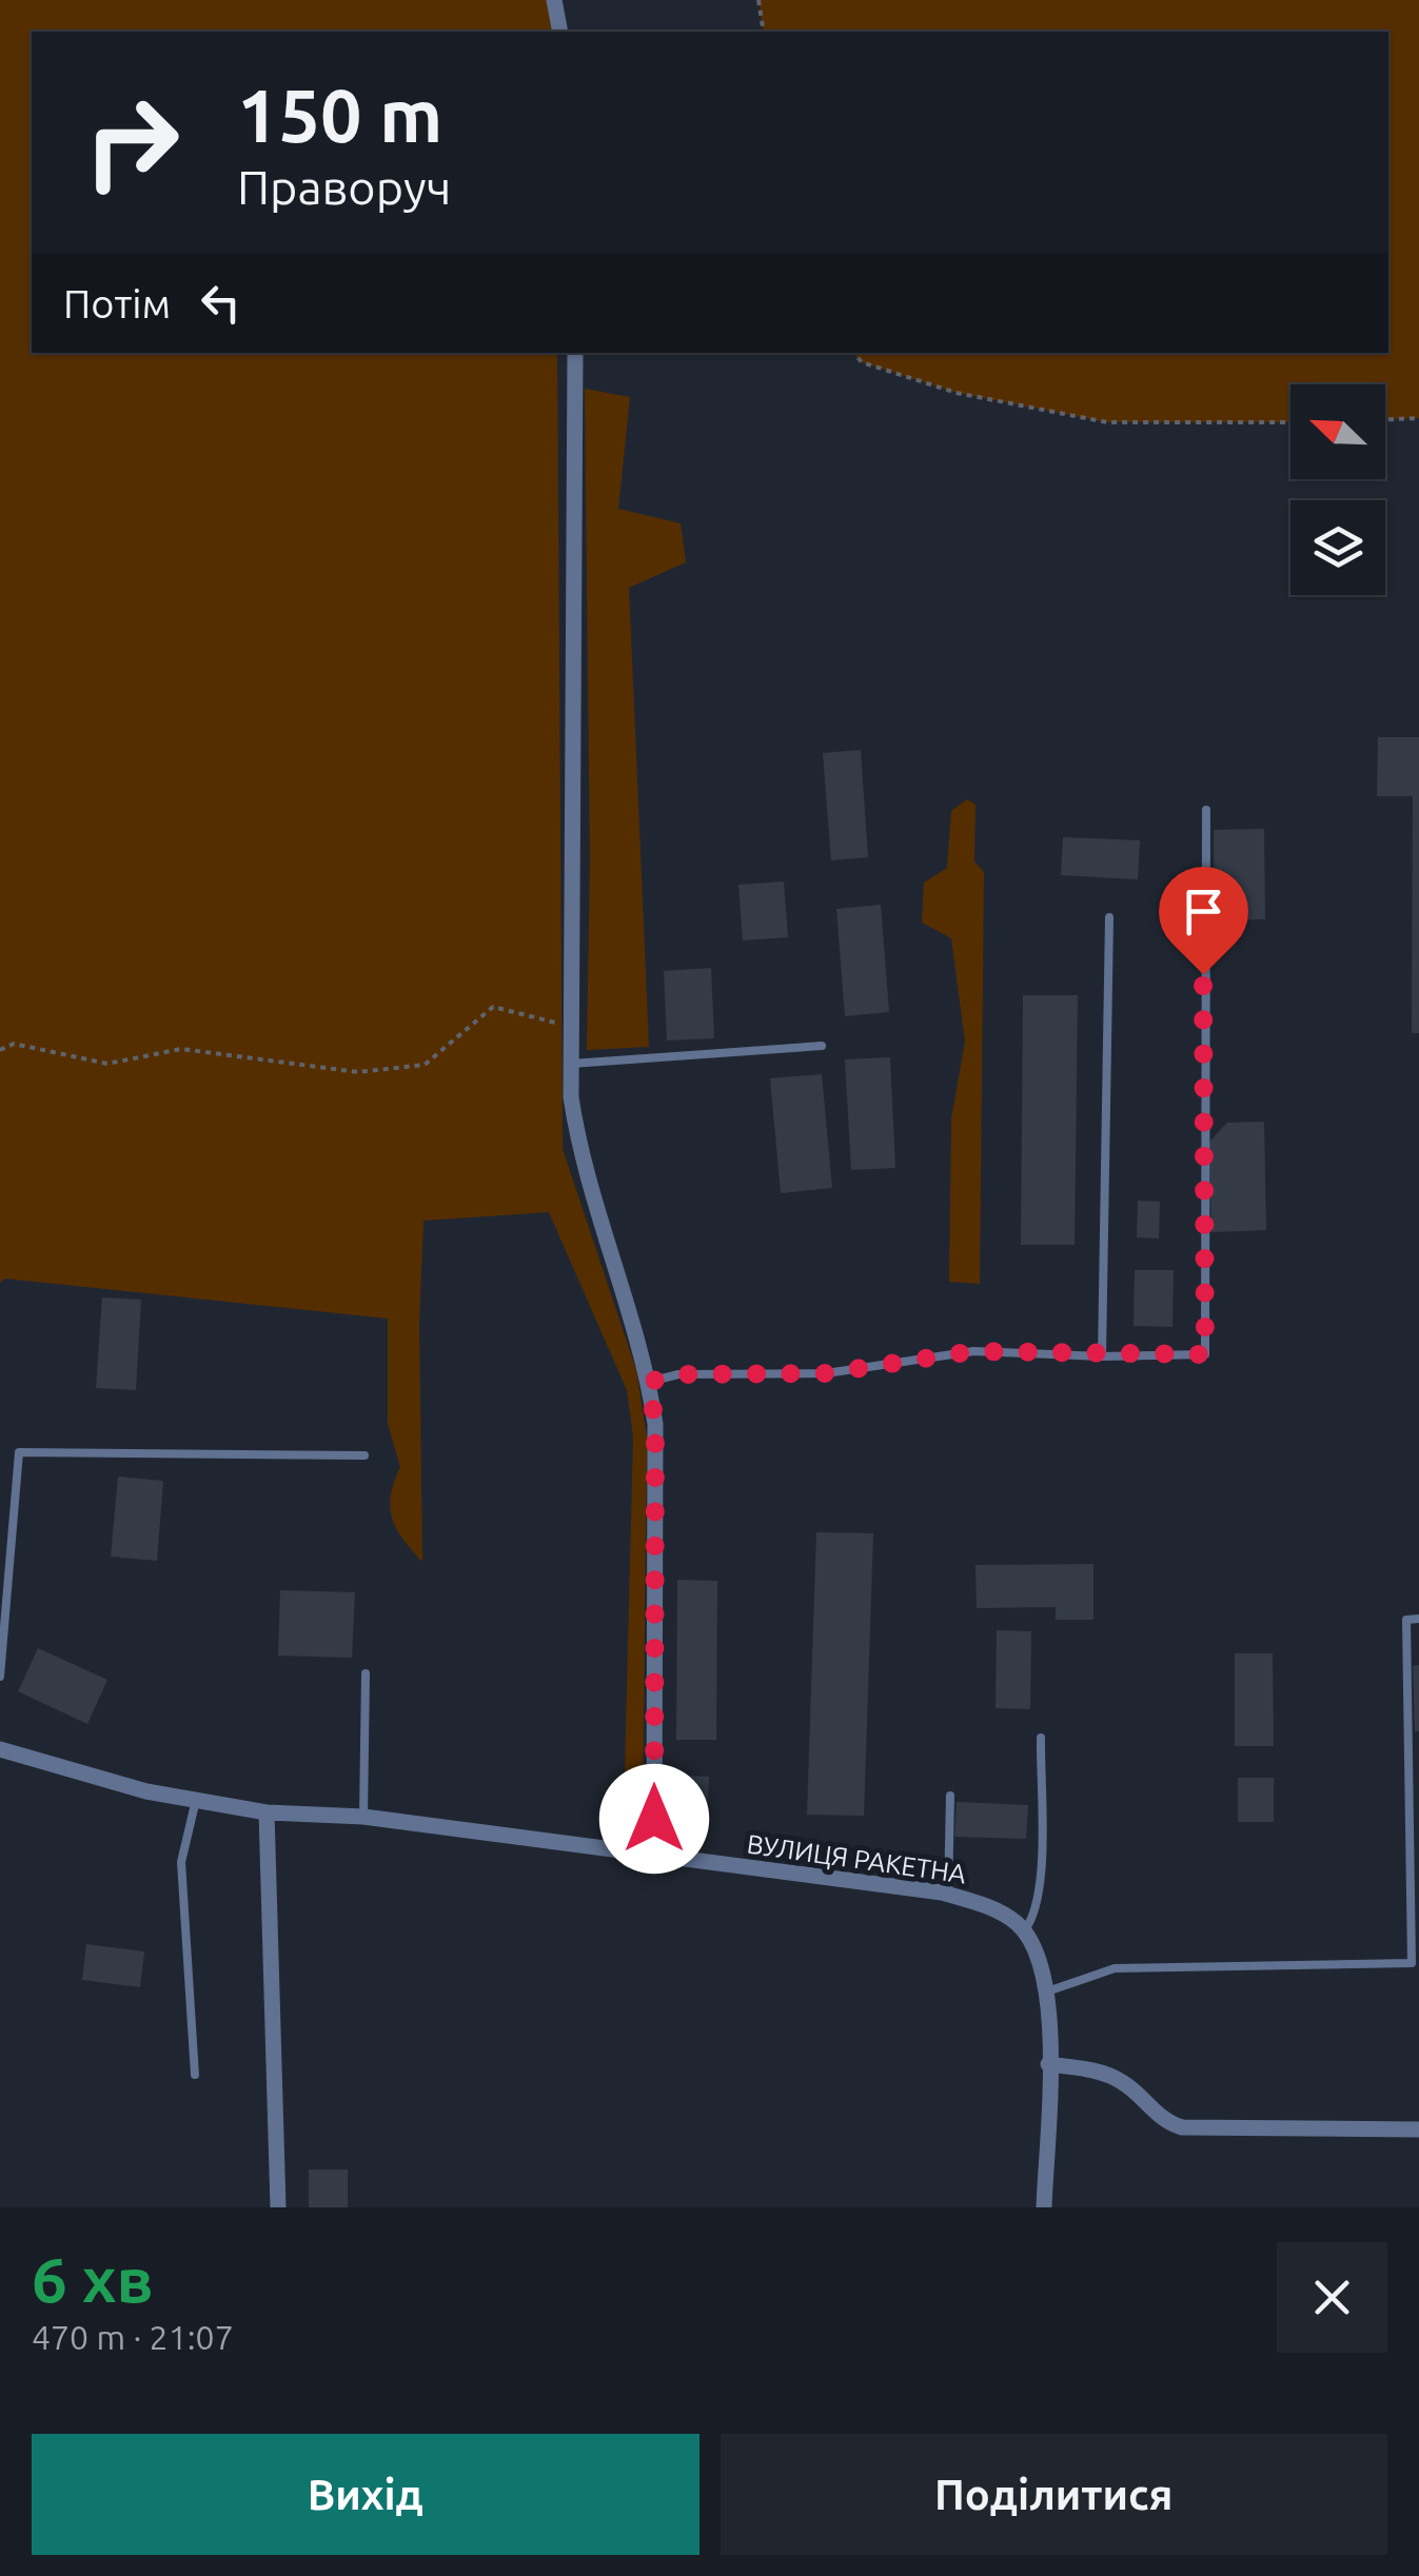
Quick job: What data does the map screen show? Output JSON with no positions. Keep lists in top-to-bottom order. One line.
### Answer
{"streets":{"street":["ВУЛИЦЯ РАКЕТНА"]},"north":"top left","page":{"turn":["150 m","Праворуч"],"then":"Потім","heading":["6 хв","470 m · 21:07"],"buttons":["Вихід","Поділитися"]}}
